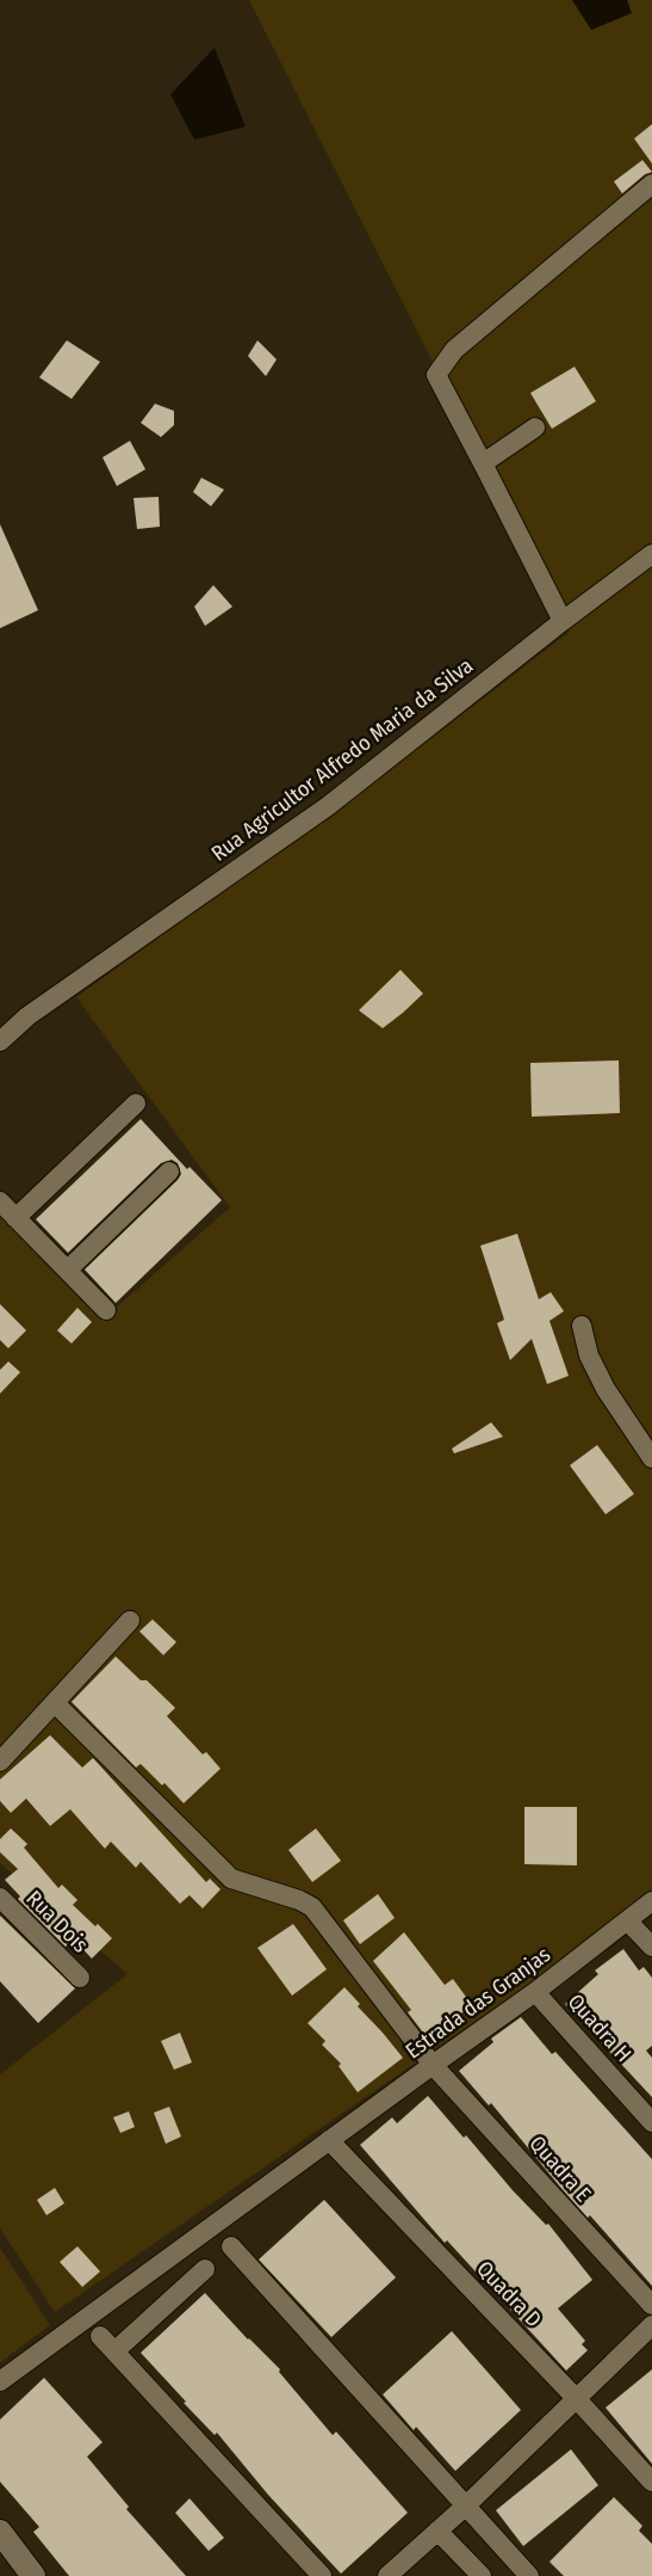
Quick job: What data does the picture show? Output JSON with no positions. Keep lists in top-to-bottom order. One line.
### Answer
{"streets":{"street":["Rua Agricultor Alfredo Maria da Silva","Rua Dois","Estrada das Granjas","Quadra H","Quadra E","Quadra D"]},"crossings":[["Estrada das Granjas","Quadra H"],["Estrada das Granjas","Quadra E"],["Estrada das Granjas","Quadra D"]]}
